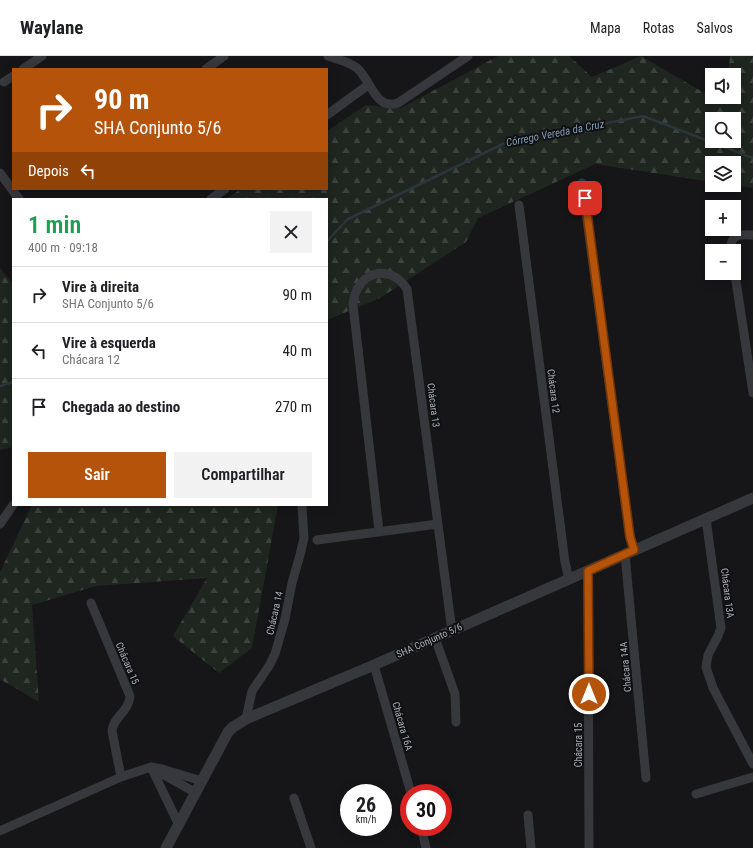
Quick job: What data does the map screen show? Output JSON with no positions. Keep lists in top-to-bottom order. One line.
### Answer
{"streets":{"street":["Chácara 12","Chácara 13","Chácara 13A","Chácara 14","SHA Conjunto 5/6","Chácara 15","Chácara 14A","Chácara 16A"]},"crossings":[["Chácara 12","SHA Conjunto 5/6"],["Chácara 13","SHA Conjunto 5/6"],["Chácara 13A","SHA Conjunto 5/6"],["Chácara 14","SHA Conjunto 5/6"],["SHA Conjunto 5/6","Chácara 15"],["SHA Conjunto 5/6","Chácara 14A"],["SHA Conjunto 5/6","Chácara 16A"]],"water":["Córrego Vereda da Cruz"],"page":{"header":"Waylane","nav":["Mapa","Rotas","Salvos"],"map_buttons":["+","−"],"turn":["90 m","SHA Conjunto 5/6"],"then":"Depois","heading":["1 min","400 m · 09:18"],"list":[{"name":"Vire à direita","note":"SHA Conjunto 5/6","value":"90 m"},{"name":"Vire à esquerda","note":"Chácara 12","value":"40 m"},{"name":"Chegada ao destino","value":"270 m"}],"buttons":["Sair","Compartilhar"],"speed":"26 km/h","limit":"30"}}
